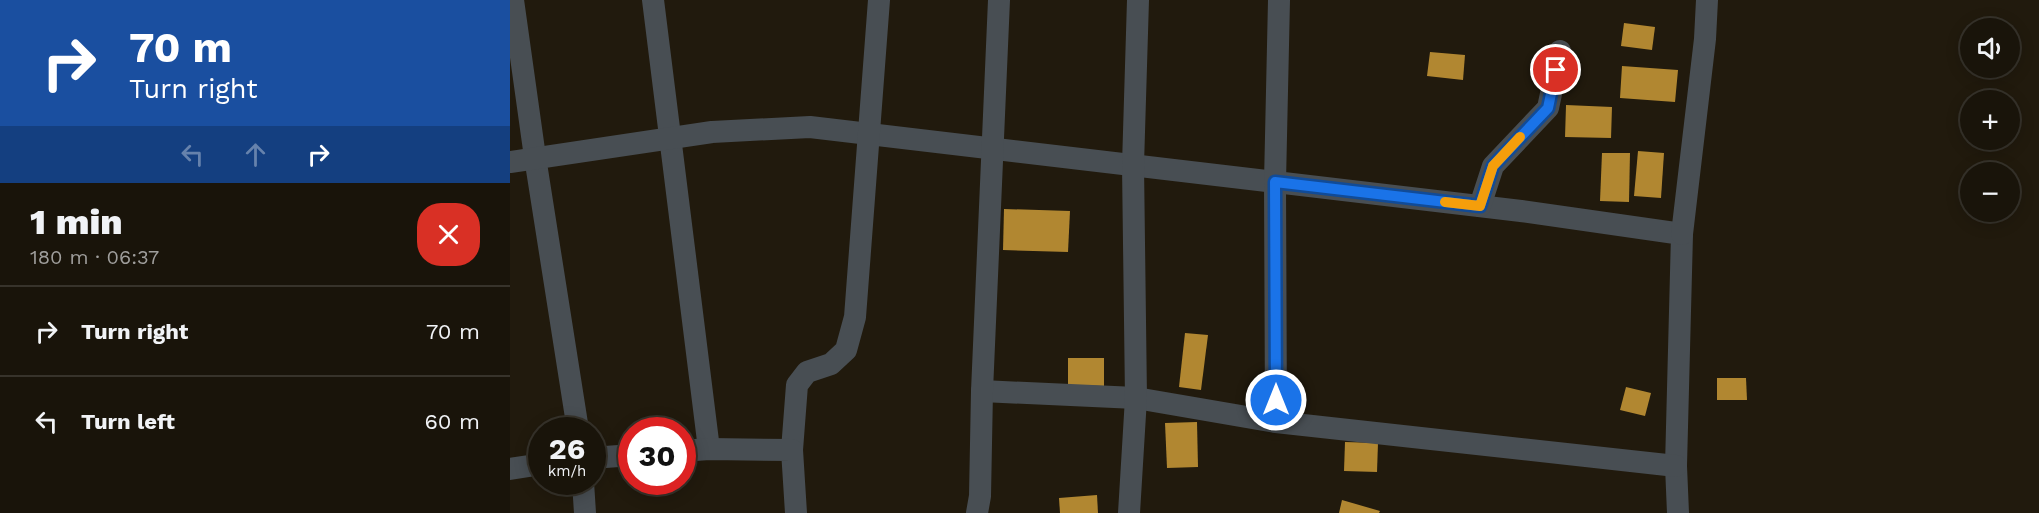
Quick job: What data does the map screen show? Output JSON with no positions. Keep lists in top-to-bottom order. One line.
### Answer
{"page":{"turn":["70 m","Turn right"],"map_buttons":["+","−"],"heading":["1 min","180 m · 06:37"],"list":[{"name":"Turn right","value":"70 m"},{"name":"Turn left","value":"60 m"}],"speed":"26 km/h","limit":"30"}}
